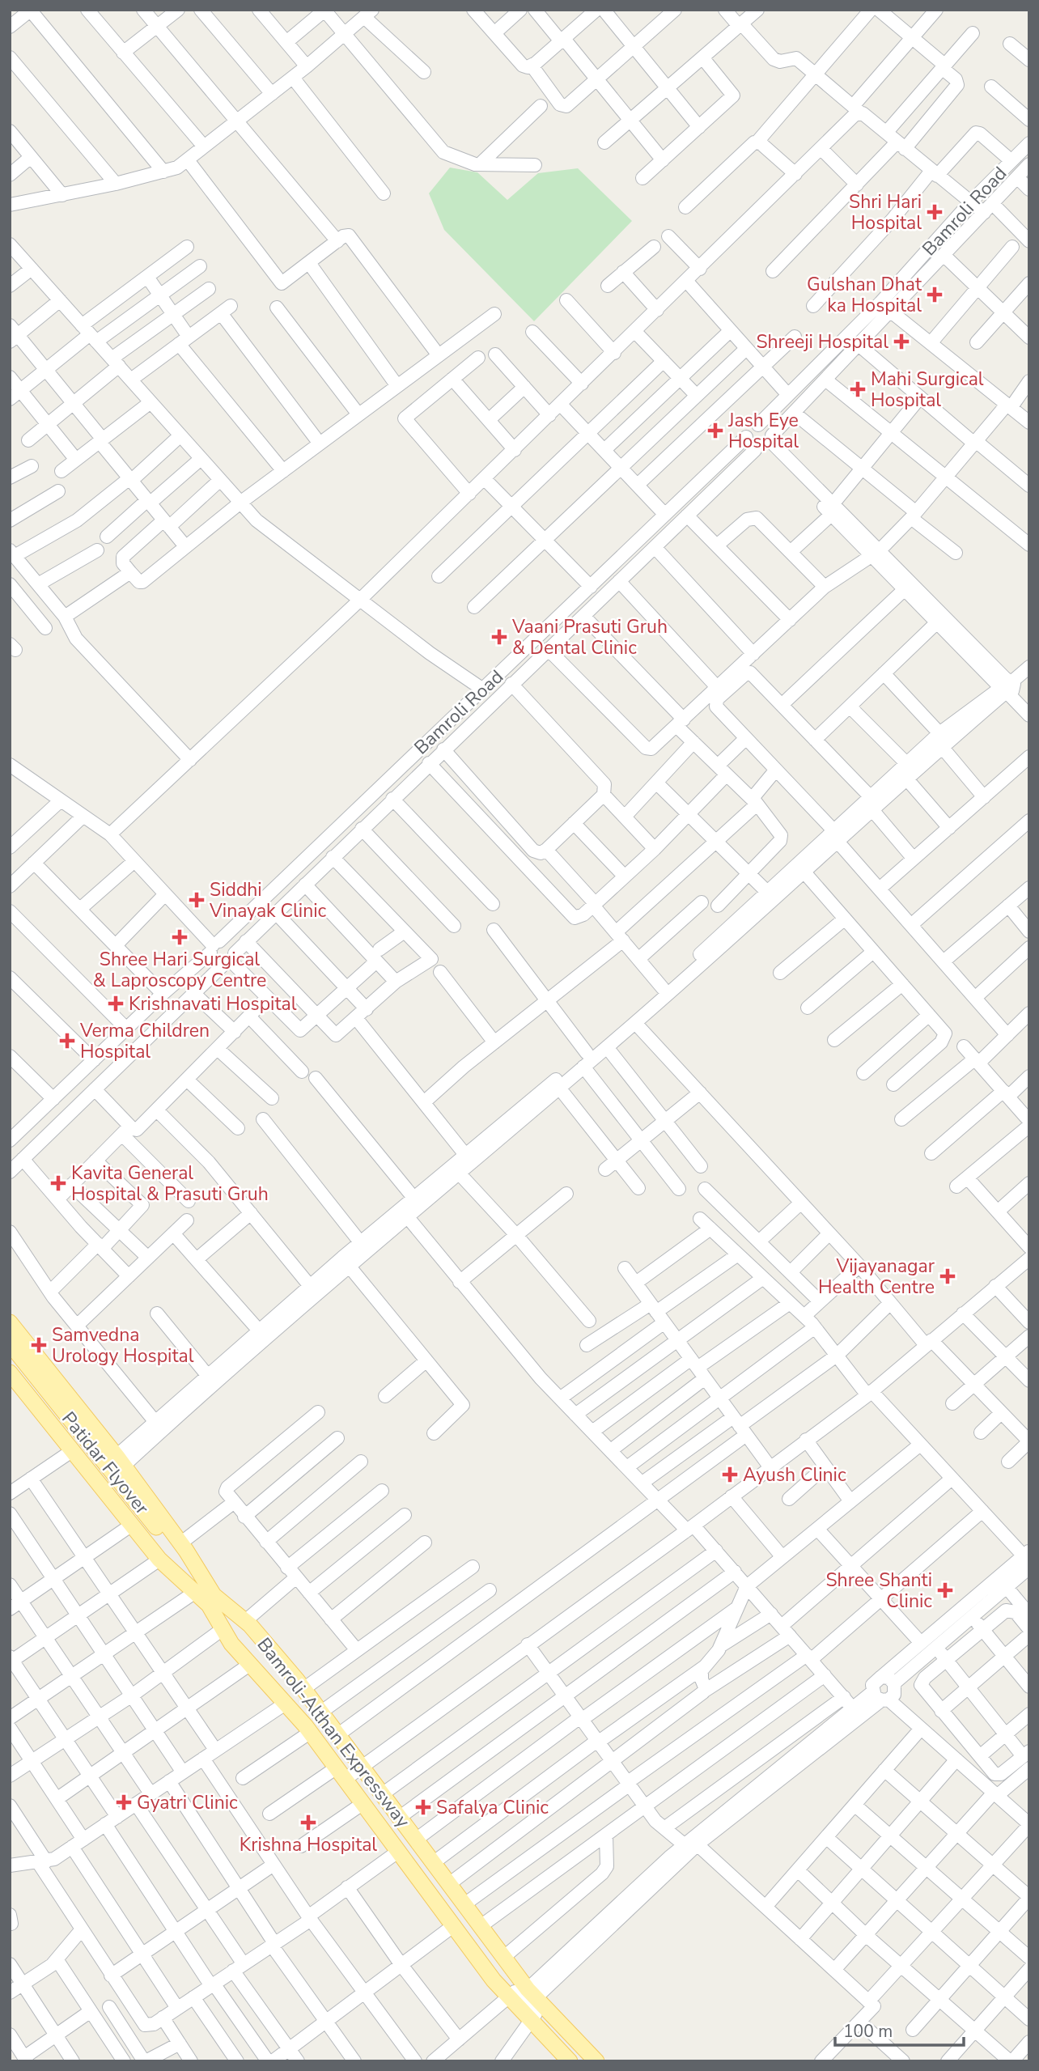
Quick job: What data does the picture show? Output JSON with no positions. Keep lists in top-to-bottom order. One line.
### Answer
{"streets":{"main road":["Patidar Flyover","Bamroli-Althan Expressway"],"street":["Bamroli Road"]},"crossings":[["Patidar Flyover","Bamroli-Althan Expressway"]],"places":{"health":["Shri Hari Hospital","Gulshan Dhat ka Hospital","Shreeji Hospital","Mahi Surgical Hospital","Jash Eye Hospital","Vaani Prasuti Gruh & Dental Clinic","Siddhi Vinayak Clinic","Shree Hari Surgical & Laproscopy Centre","Krishnavati Hospital","Verma Children Hospital","Kavita General Hospital & Prasuti Gruh","Vijayanagar Health Centre","Samvedna Urology Hospital","Ayush Clinic","Shree Shanti Clinic","Gyatri Clinic","Safalya Clinic","Krishna Hospital"]},"scale_bar":"100 m"}
